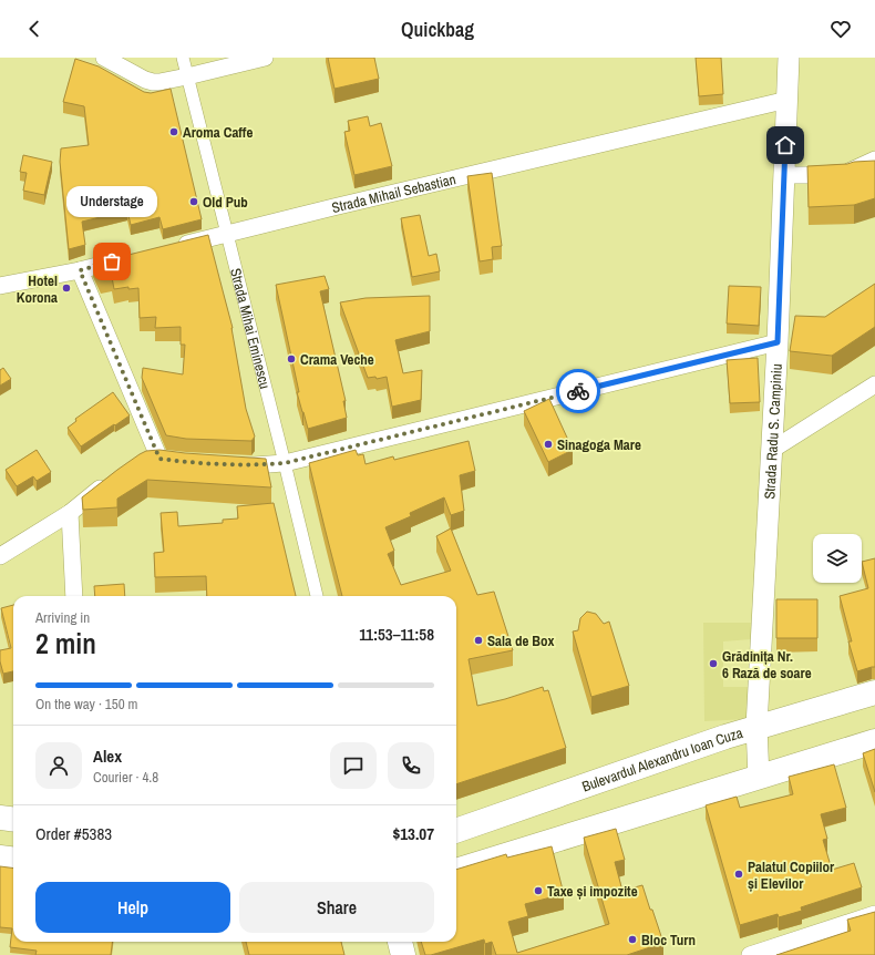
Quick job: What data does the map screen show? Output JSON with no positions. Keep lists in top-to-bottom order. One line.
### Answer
{"streets":{"main road":["Bulevardul Alexandru Ioan Cuza"],"street":["Strada Mihail Sebastian","Strada Mihai Eminescu","Strada Radu S. Campiniu"]},"crossings":[["Strada Mihail Sebastian","Strada Mihai Eminescu"],["Strada Mihail Sebastian","Strada Radu S. Campiniu"],["Strada Radu S. Campiniu","Bulevardul Alexandru Ioan Cuza"]],"places":["Aroma Caffe","Old Pub","Understage","Hotel Korona","Crama Veche","Sinagoga Mare","Sala de Box","Grădinița Nr. 6 Rază de soare","Palatul Copiilor și Elevilor","Taxe și impozite","Bloc Turn"],"page":{"header":"Quickbag","bubble":"Understage","heading":["2 min","Arriving in","11:53–11:58"],"panel":["Alex","Courier · 4.8","Order #5383","$13.07"],"bar":"On the way · 150 m","buttons":["Help","Share"]}}
